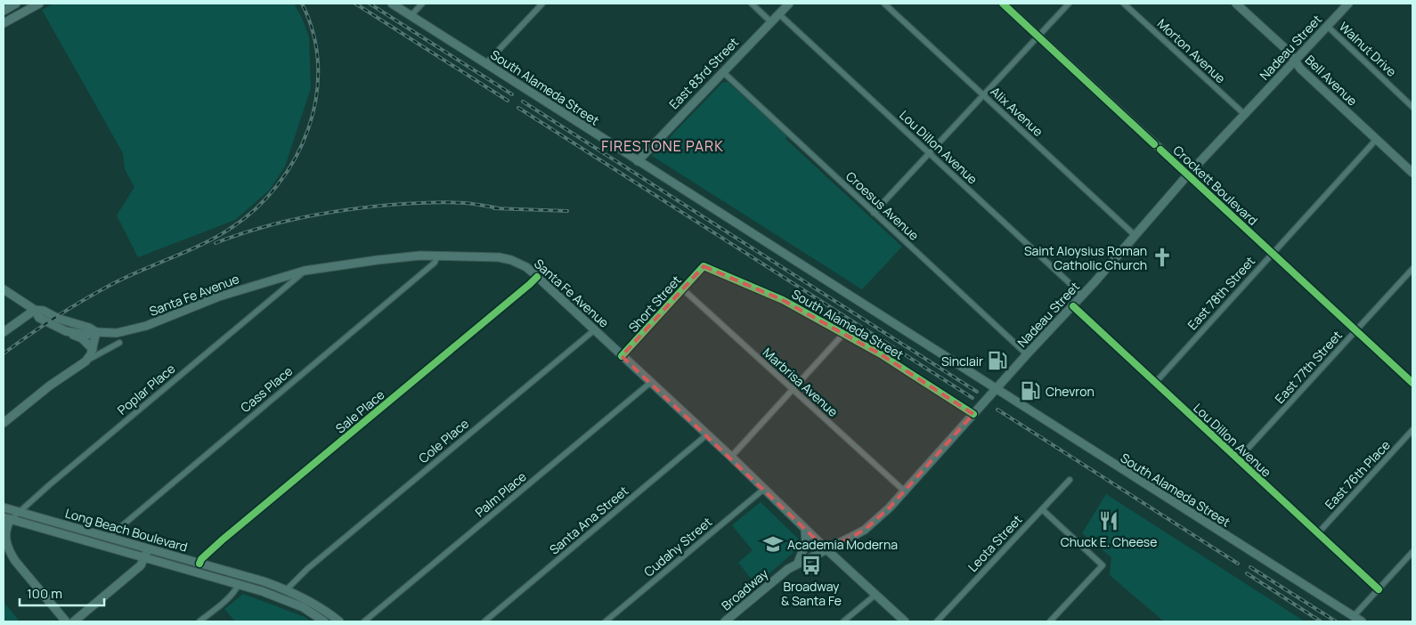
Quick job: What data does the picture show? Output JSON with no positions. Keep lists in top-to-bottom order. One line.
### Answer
{"streets":{"main road":["Nadeau Street","East 83rd Street","Bell Avenue","South Alameda Street","Crockett Boulevard","Santa Fe Avenue","Long Beach Boulevard","Broadway"],"street":["Walnut Drive","Morton Avenue","Alix Avenue","Lou Dillon Avenue","Croesus Avenue","East 78th Street","Short Street","East 77th Street","Marbrisa Avenue","Poplar Place","Cass Place","Sale Place","Cole Place","East 76th Place","Palm Place","Santa Ana Street","Leota Street","Cudahy Street"]},"crossings":[["Nadeau Street","Walnut Drive"],["Nadeau Street","Morton Avenue"],["Nadeau Street","Bell Avenue"],["Nadeau Street","South Alameda Street"],["Nadeau Street","Alix Avenue"],["Nadeau Street","Lou Dillon Avenue"],["Nadeau Street","Crockett Boulevard"],["Nadeau Street","Croesus Avenue"],["Nadeau Street","Santa Fe Avenue"],["Nadeau Street","Marbrisa Avenue"],["Nadeau Street","Broadway"],["East 83rd Street","South Alameda Street"],["East 83rd Street","Lou Dillon Avenue"],["East 83rd Street","Croesus Avenue"],["Bell Avenue","East 78th Street"],["South Alameda Street","Short Street"],["Lou Dillon Avenue","East 78th Street"],["Lou Dillon Avenue","East 77th Street"],["Lou Dillon Avenue","East 76th Place"],["Crockett Boulevard","East 78th Street"],["Crockett Boulevard","East 77th Street"],["Santa Fe Avenue","Short Street"],["Santa Fe Avenue","Poplar Place"],["Santa Fe Avenue","Cass Place"],["Santa Fe Avenue","Sale Place"],["Santa Fe Avenue","Cole Place"],["Santa Fe Avenue","Palm Place"],["Santa Fe Avenue","Santa Ana Street"],["Santa Fe Avenue","Cudahy Street"],["Santa Fe Avenue","Broadway"],["Short Street","Marbrisa Avenue"],["Poplar Place","Long Beach Boulevard"],["Cass Place","Long Beach Boulevard"],["Sale Place","Long Beach Boulevard"],["Cole Place","Long Beach Boulevard"]],"districts":["FIRESTONE PARK"],"places":{"church":["Saint Aloysius Roman Catholic Church"],"fuel station":["Sinclair","Chevron"],"restaurant":["Chuck E. Cheese"],"school or university":["Academia Moderna"],"bus stop":["Broadway & Santa Fe"]},"scale_bar":"100 m"}
